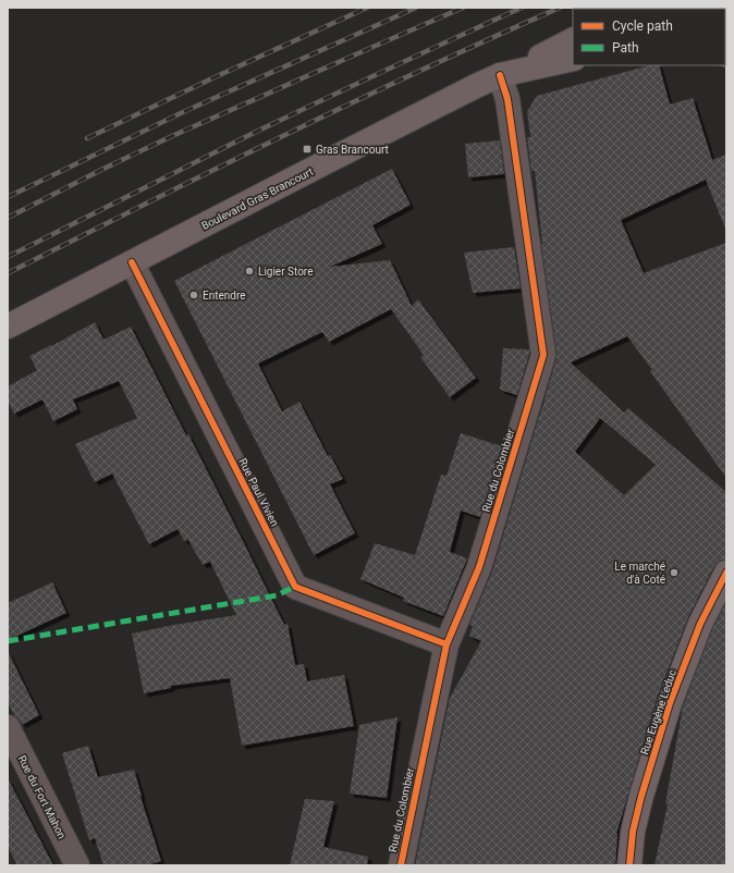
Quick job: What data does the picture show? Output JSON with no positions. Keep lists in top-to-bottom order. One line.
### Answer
{"streets":{"main road":["Boulevard Gras Brancourt","Rue Eugène Leduc"],"street":["Rue du Colombier","Rue Paul Vivien","Rue du Fort Mahon"]},"crossings":[["Boulevard Gras Brancourt","Rue du Colombier"],["Boulevard Gras Brancourt","Rue Paul Vivien"],["Rue du Colombier","Rue Paul Vivien"]],"places":{"transit":["Gras Brancourt"],"other":["Ligier Store","Entendre","Le marché d'à Coté"]},"legend":["Cycle path","Path"]}
